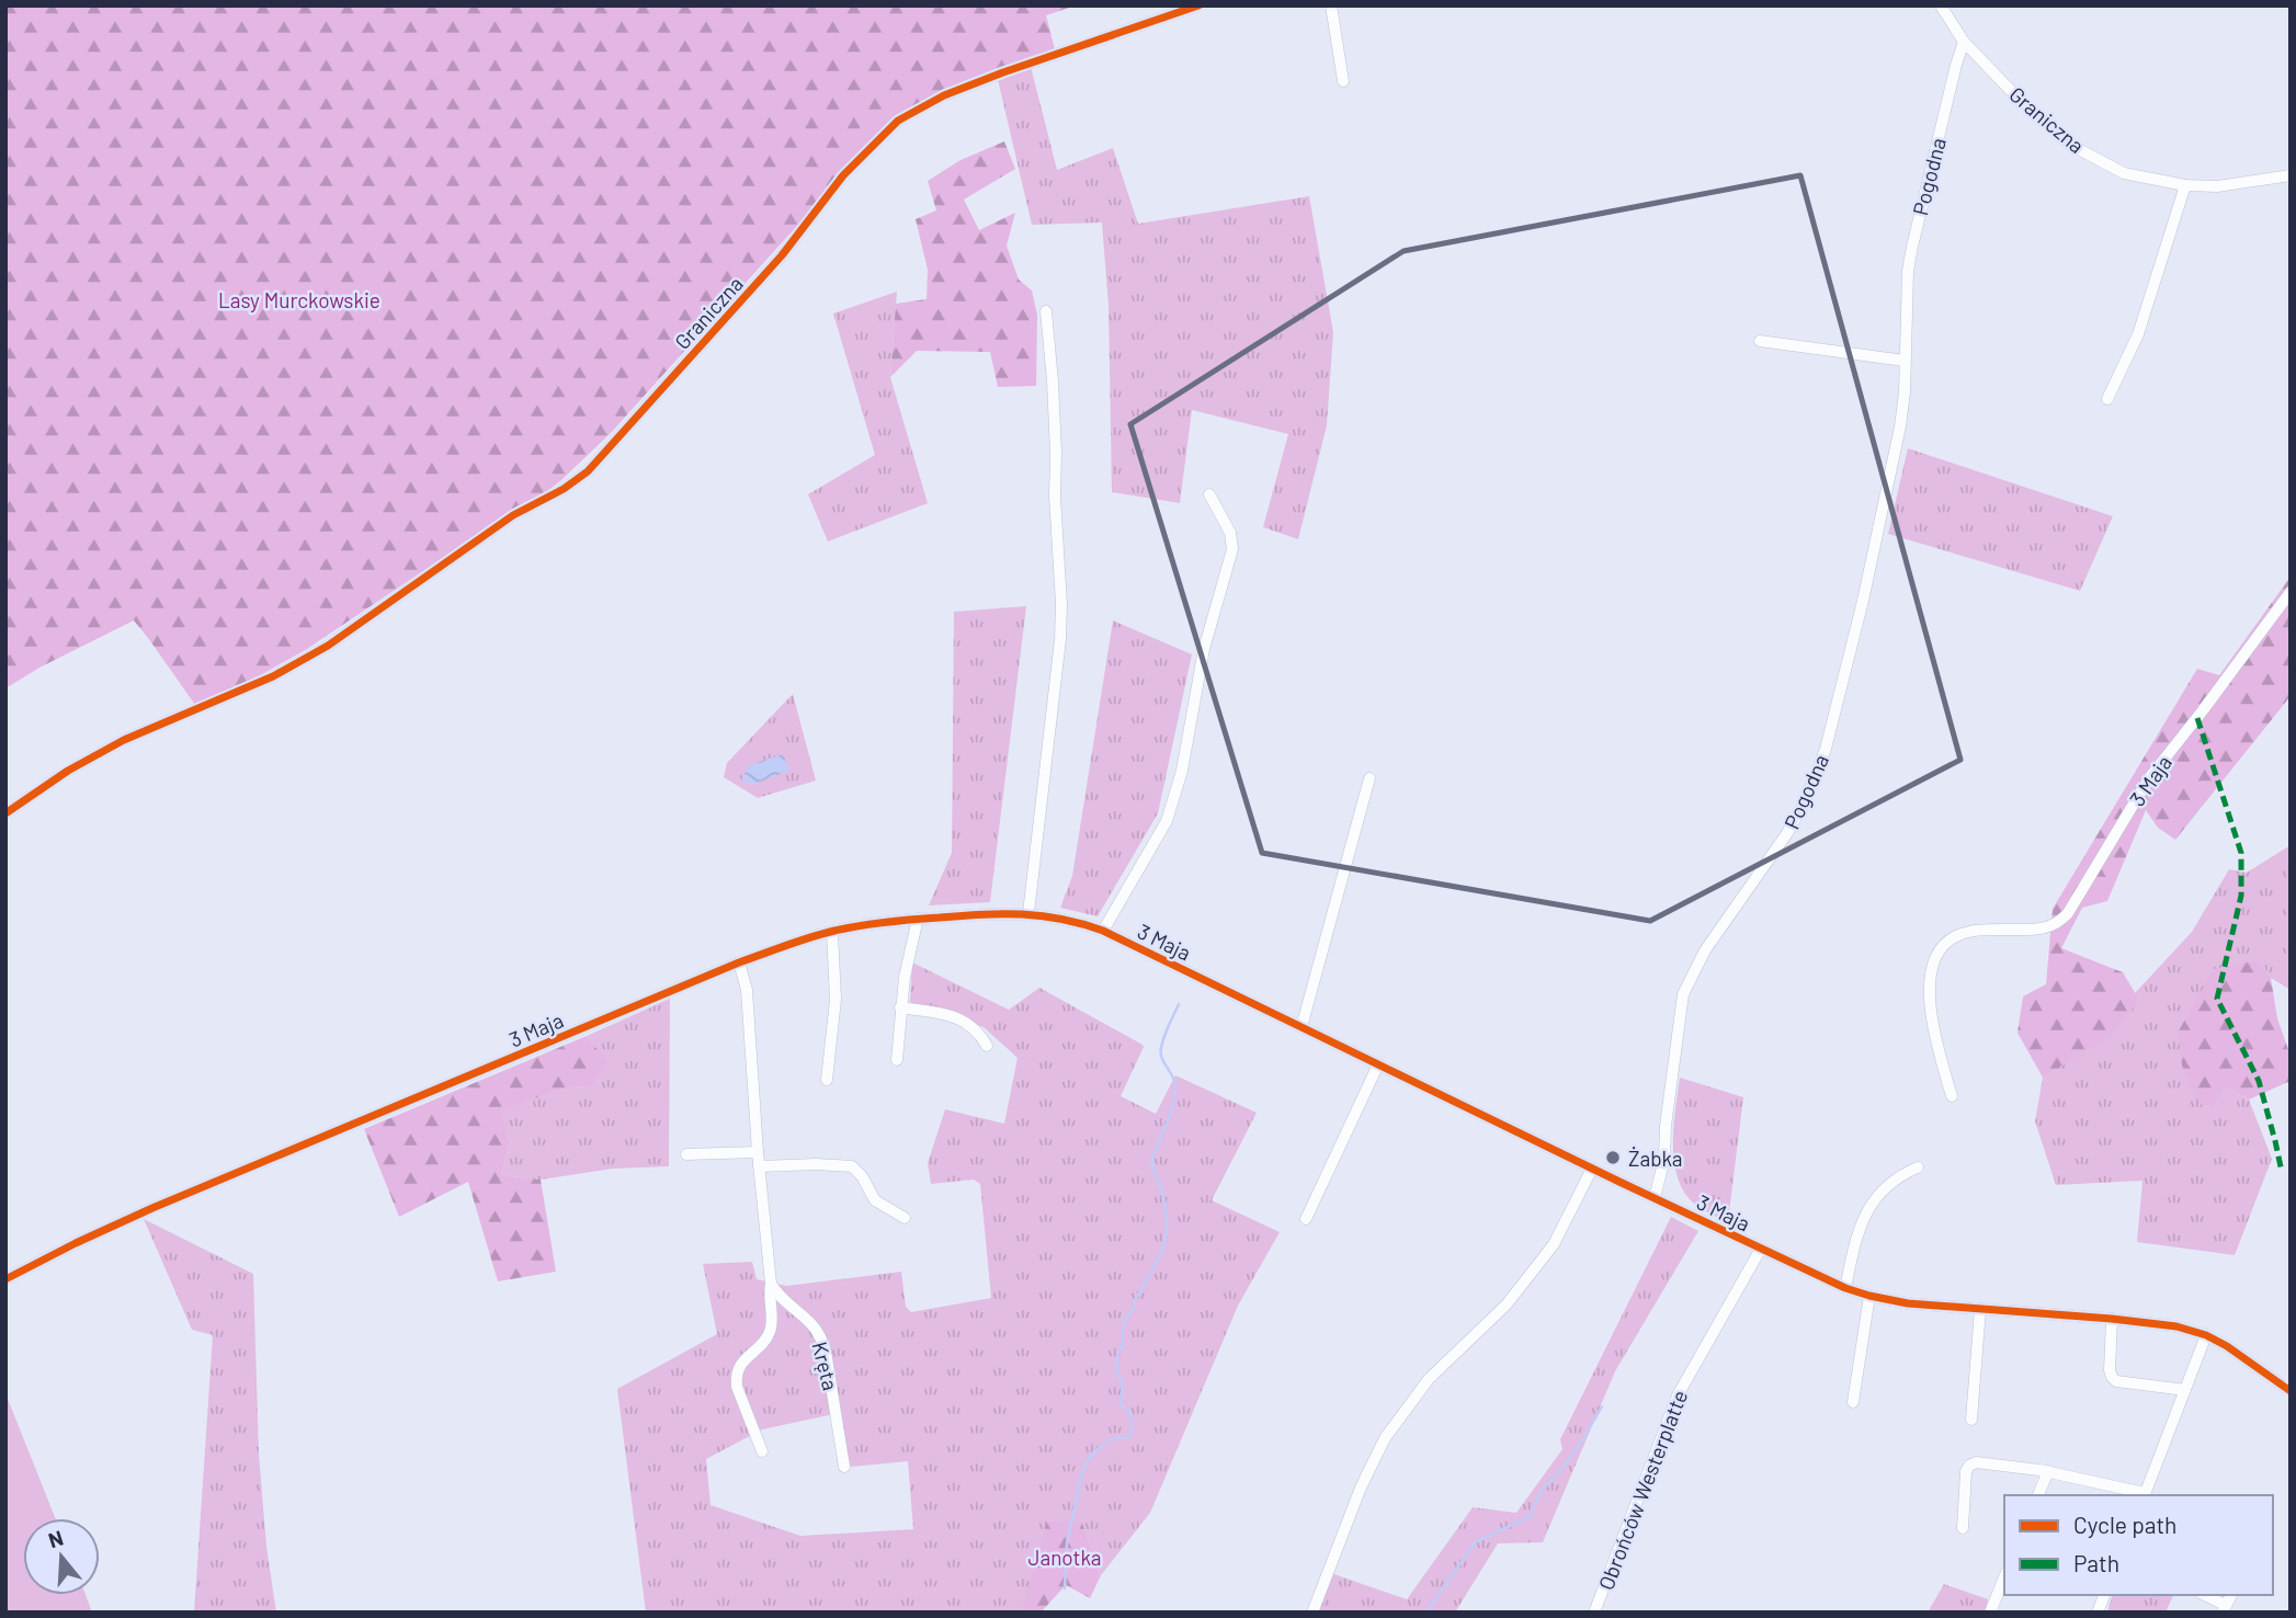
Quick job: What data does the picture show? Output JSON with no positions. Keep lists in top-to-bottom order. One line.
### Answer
{"streets":{"street":["Graniczna","Pogodna","3 Maja","Kręta","Obrońców Westerplatte"]},"crossings":[["Graniczna","Pogodna"],["Pogodna","3 Maja"],["3 Maja","Obrońców Westerplatte"]],"parks":["Lasy Murckowskie","Janotka"],"places":["Żabka"],"legend":["Cycle path","Path"],"north":"top"}
